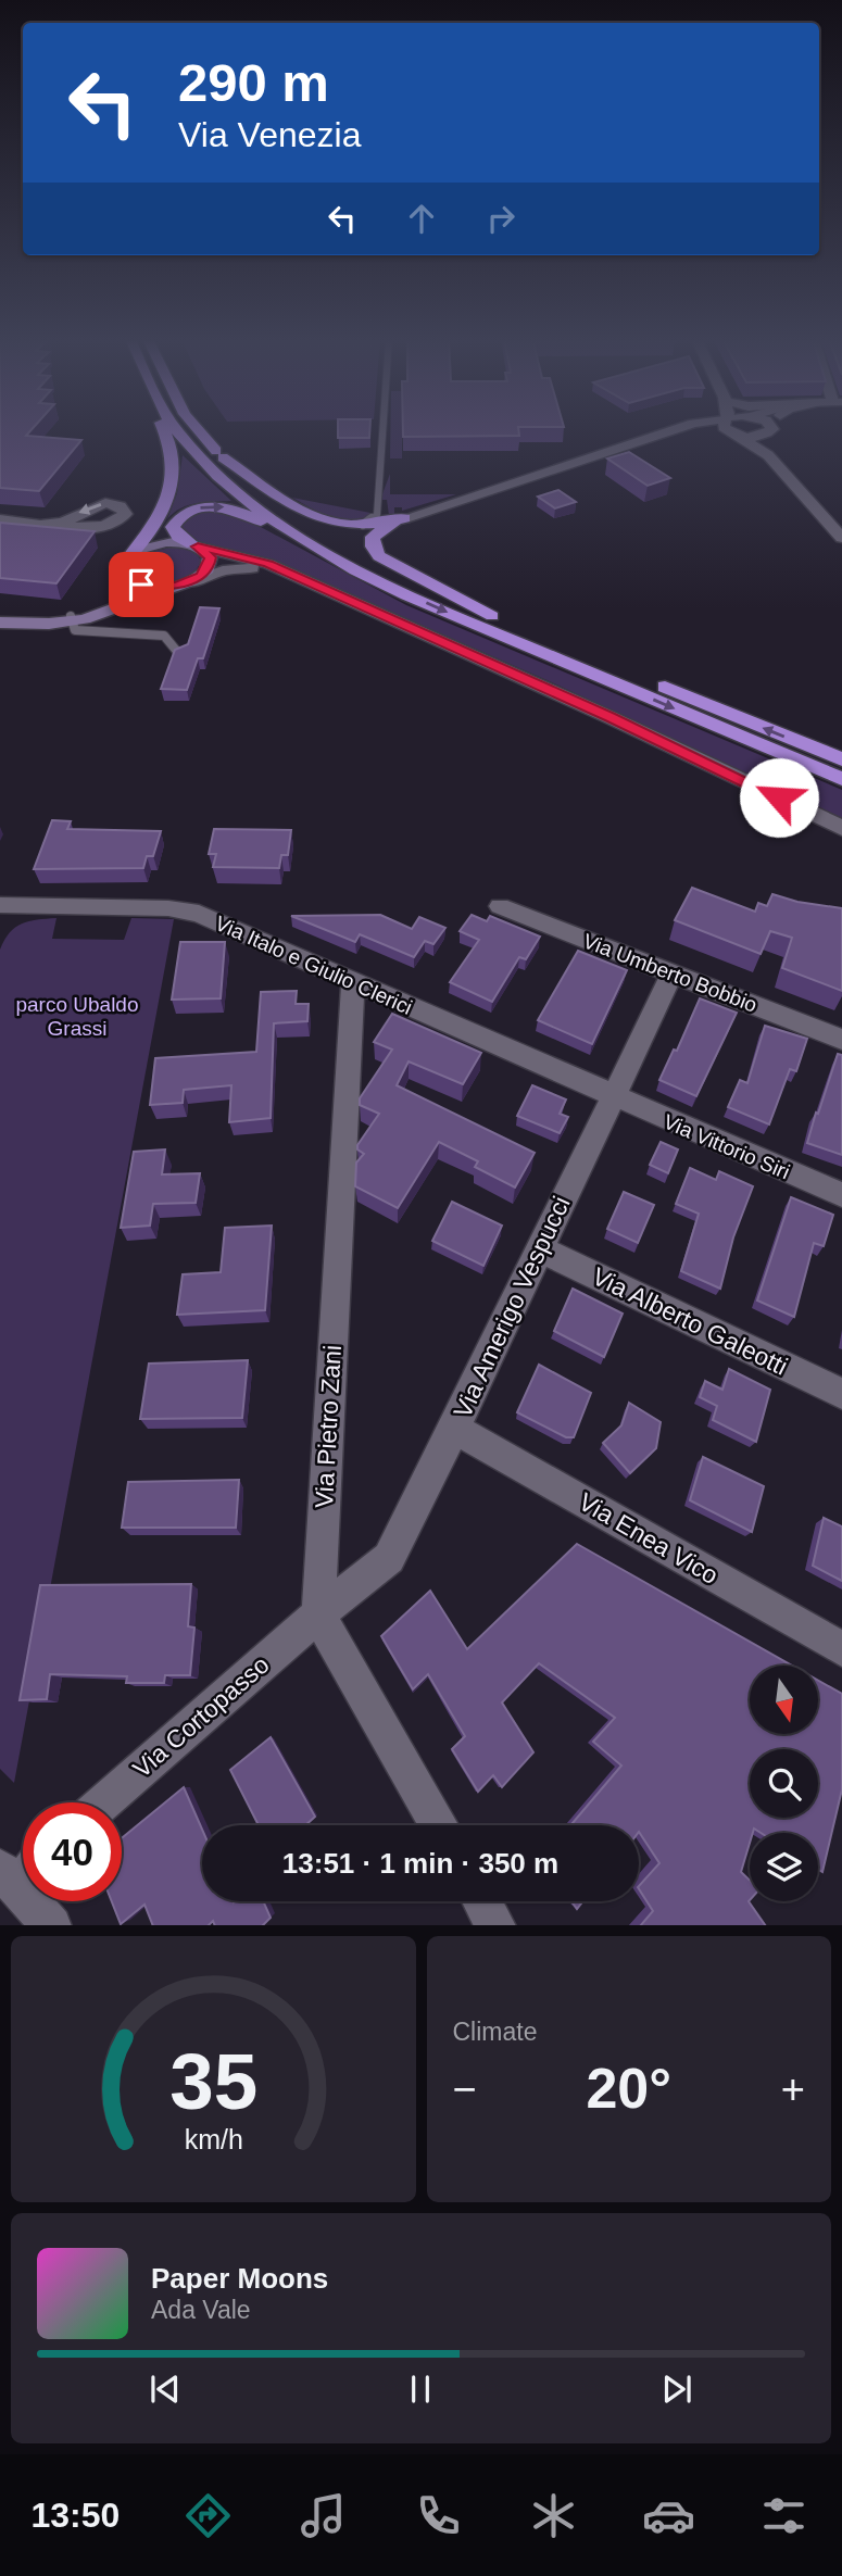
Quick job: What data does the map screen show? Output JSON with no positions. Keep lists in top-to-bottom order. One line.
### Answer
{"streets":{"street":["Via Italo e Giulio Clerici","Via Umberto Bobbio","Via Vittorio Siri","Via Amerigo Vespucci","Via Alberto Galeotti","Via Pietro Zani","Via Enea Vico","Via Cortopasso"]},"crossings":[["Via Italo e Giulio Clerici","Via Vittorio Siri"],["Via Italo e Giulio Clerici","Via Amerigo Vespucci"],["Via Italo e Giulio Clerici","Via Pietro Zani"],["Via Umberto Bobbio","Via Amerigo Vespucci"],["Via Vittorio Siri","Via Amerigo Vespucci"],["Via Amerigo Vespucci","Via Alberto Galeotti"],["Via Amerigo Vespucci","Via Pietro Zani"],["Via Amerigo Vespucci","Via Enea Vico"],["Via Amerigo Vespucci","Via Cortopasso"],["Via Pietro Zani","Via Cortopasso"]],"parks":["parco Ubaldo Grassi"],"north":"bottom","page":{"turn":["290 m","Via Venezia"],"limit":"40","trip":"13:51 · 1 min · 350 m","tile":"Climate","heat":["−","20°","+"],"song":["Paper Moons","Ada Vale"],"tabs":"13:50","gauge":["35","km/h"]}}
